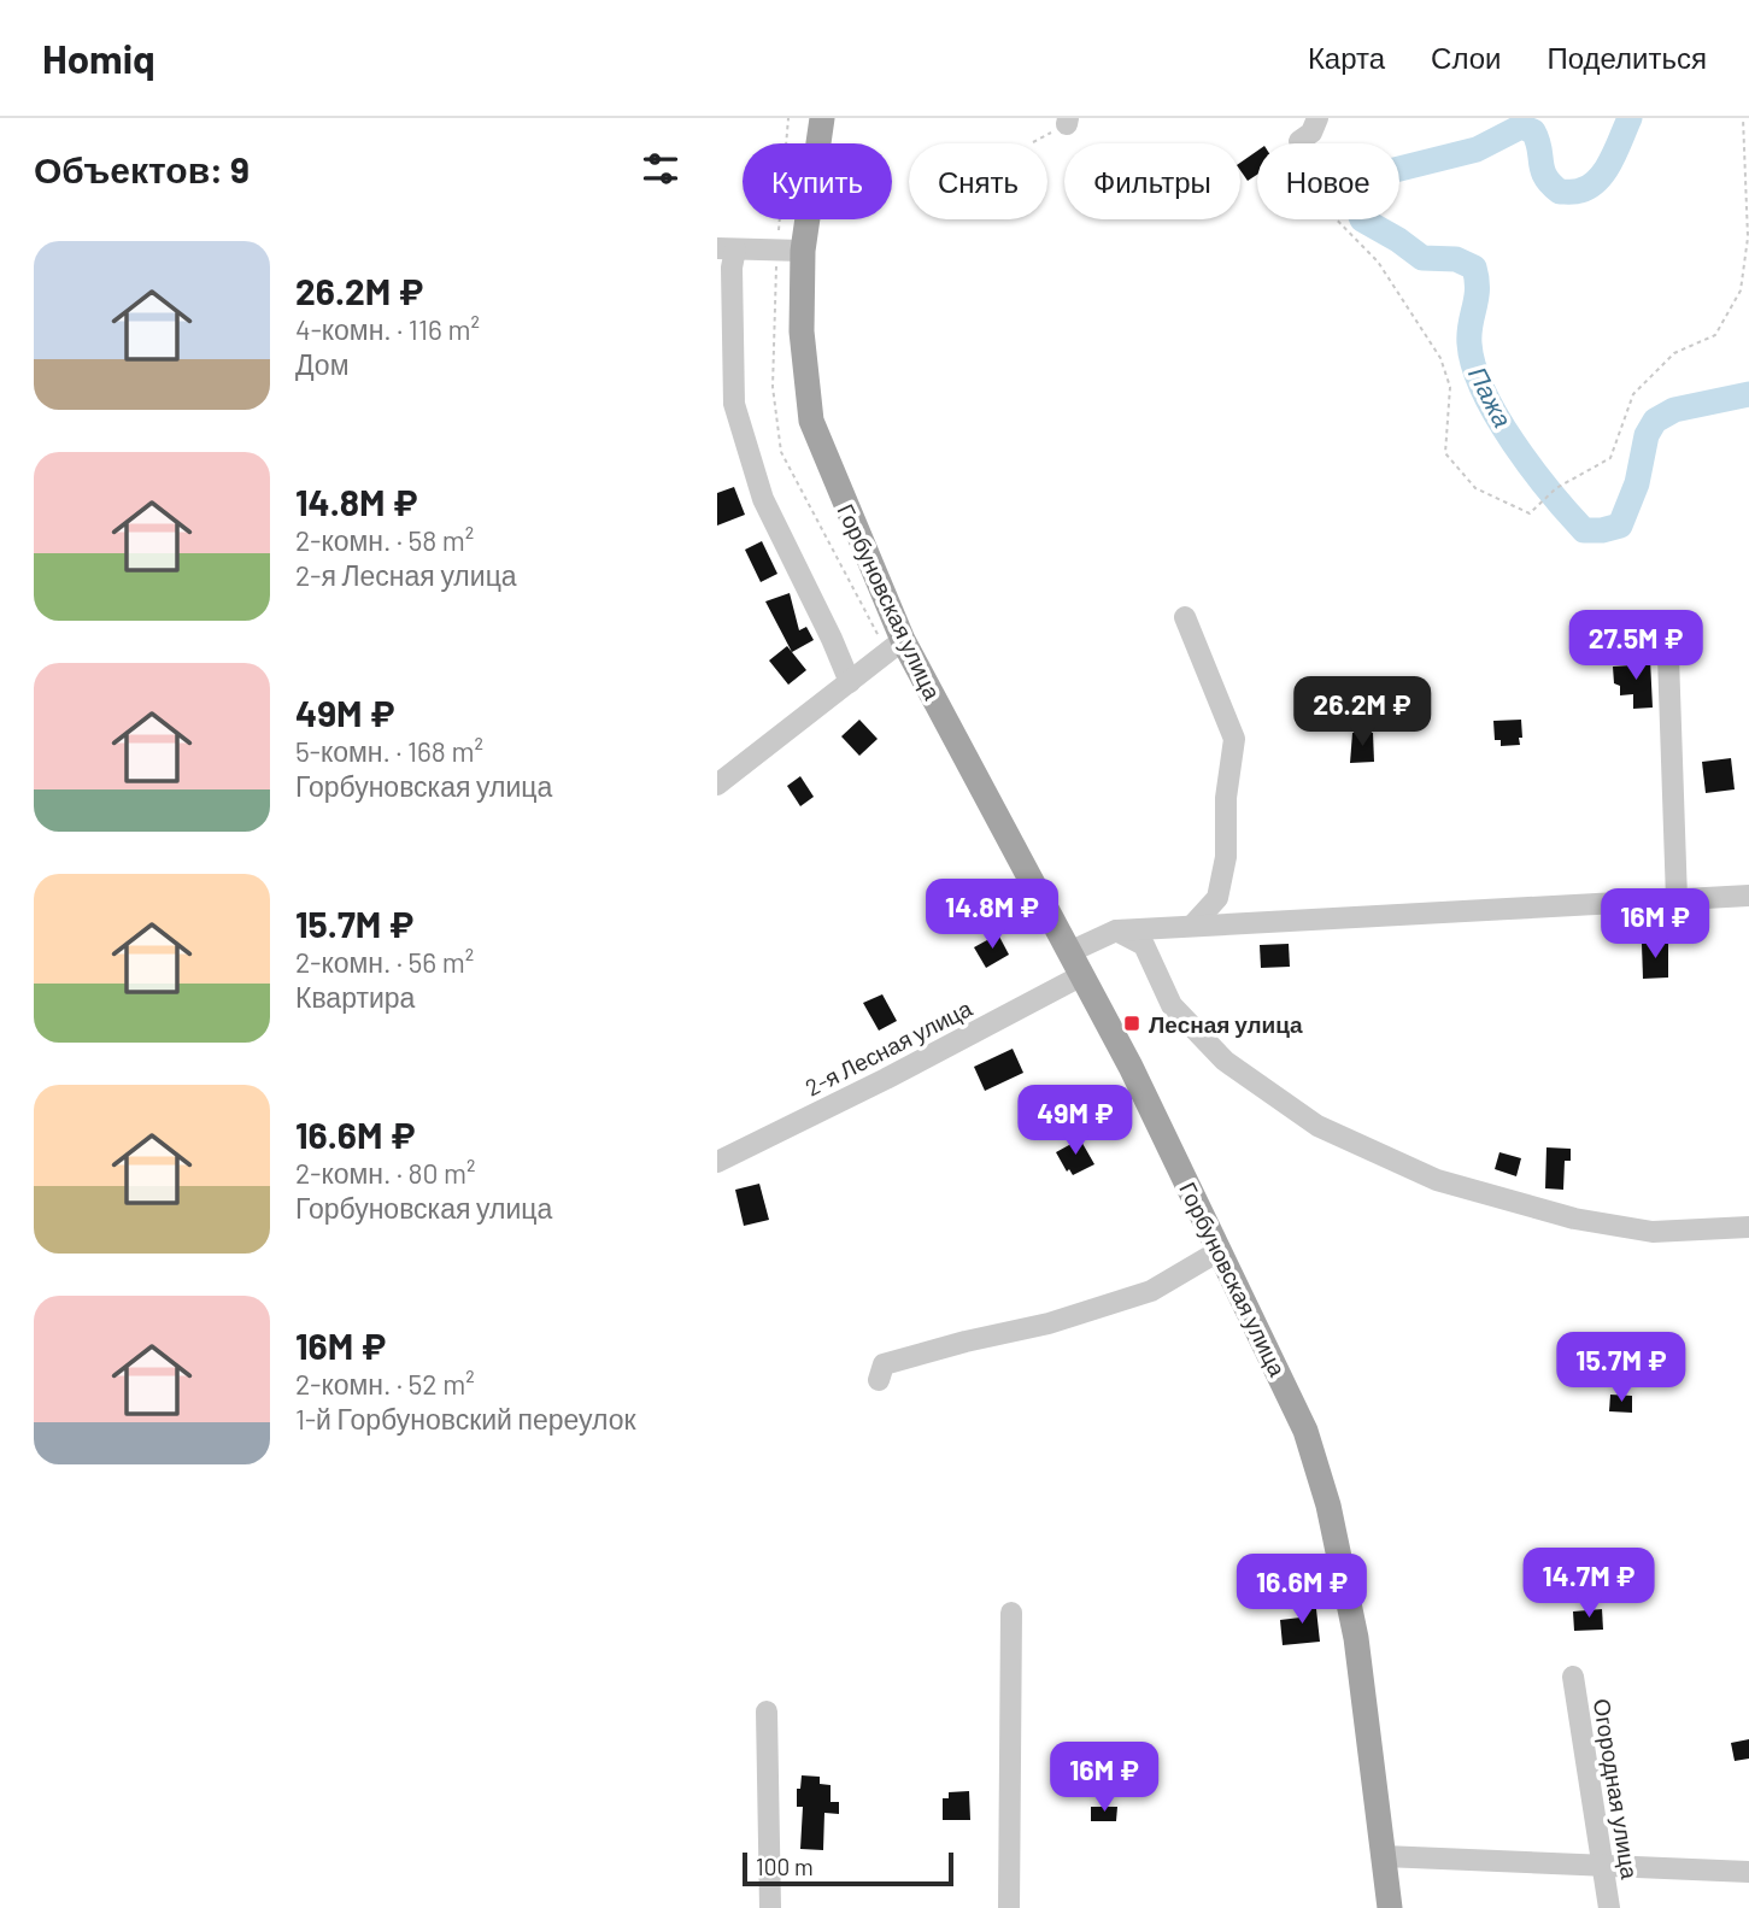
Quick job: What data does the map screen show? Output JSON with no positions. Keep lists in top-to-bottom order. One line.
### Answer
{"streets":{"main road":["Горбуновская улица"],"street":["2-я Лесная улица","Огородная улица"]},"crossings":[["Горбуновская улица","2-я Лесная улица"]],"water":["Пажа"],"places":{"transit":["Лесная улица"]},"scale_bar":"100 m","page":{"header":"Homiq","nav":["Карта","Слои","Поделиться"],"heading":"Объектов: 9","chip":["Купить","Снять","Фильтры","Новое"],"list":[{"name":"26.2M ₽","note":"4-комн. · 116 m² · Дом"},{"name":"14.8M ₽","note":"2-комн. · 58 m² · 2-я Лесная улица"},{"name":"49M ₽","note":"5-комн. · 168 m² · Горбуновская улица"},{"name":"15.7M ₽","note":"2-комн. · 56 m² · Квартира"},{"name":"16.6M ₽","note":"2-комн. · 80 m² · Горбуновская улица"},{"name":"16M ₽","note":"2-комн. · 52 m² · 1-й Горбуновский переулок"}],"price":["27.5M ₽","26.2M ₽","14.8M ₽","16M ₽","49M ₽","15.7M ₽","14.7M ₽","16.6M ₽","16M ₽"],"scale":"100 m"}}
